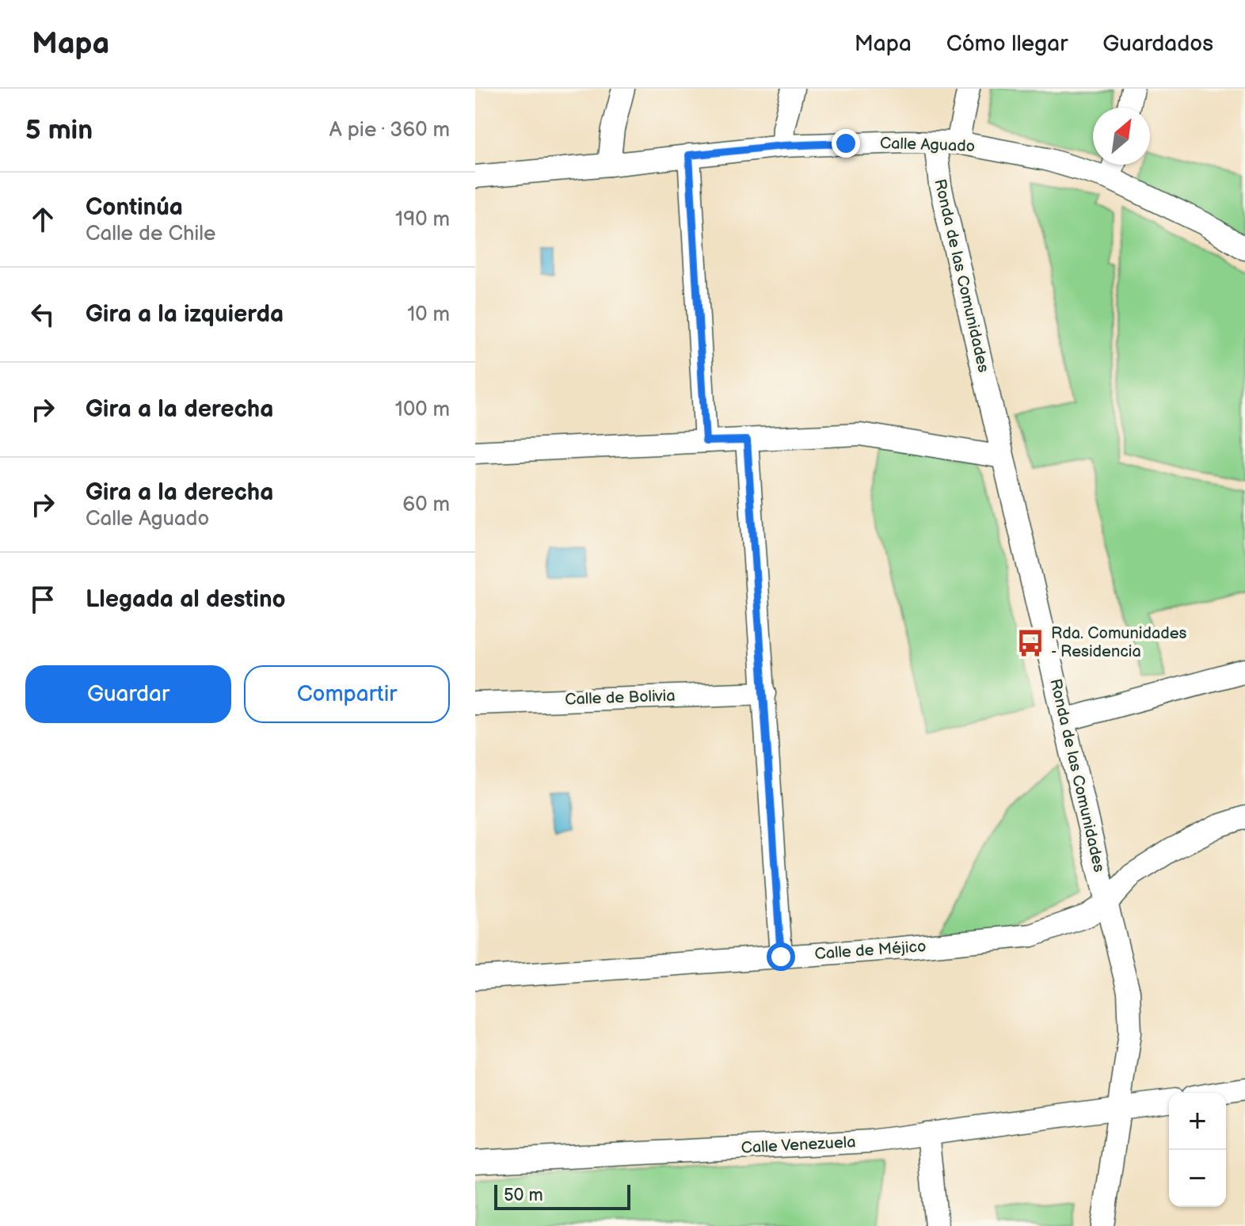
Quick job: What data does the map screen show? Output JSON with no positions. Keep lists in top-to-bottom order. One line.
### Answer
{"streets":{"street":["Calle Aguado","Ronda de las Comunidades","Calle de Bolivia","Calle de Méjico","Calle Venezuela"]},"crossings":[["Calle Aguado","Ronda de las Comunidades"],["Ronda de las Comunidades","Calle de Méjico"],["Ronda de las Comunidades","Calle Venezuela"]],"places":{"bus stop":["Rda. Comunidades - Residencia"]},"scale_bar":"50 m","north":"top right","page":{"header":"Mapa","nav":["Mapa","Cómo llegar","Guardados"],"heading":["5 min","A pie · 360 m"],"list":[["Continúa","Calle de Chile","190 m"],["Gira a la izquierda","10 m"],["Gira a la derecha","100 m"],["Gira a la derecha","Calle Aguado","60 m"],"Llegada al destino"],"buttons":["Guardar","Compartir"],"map_buttons":["+","−"],"scale":"50 m"}}
